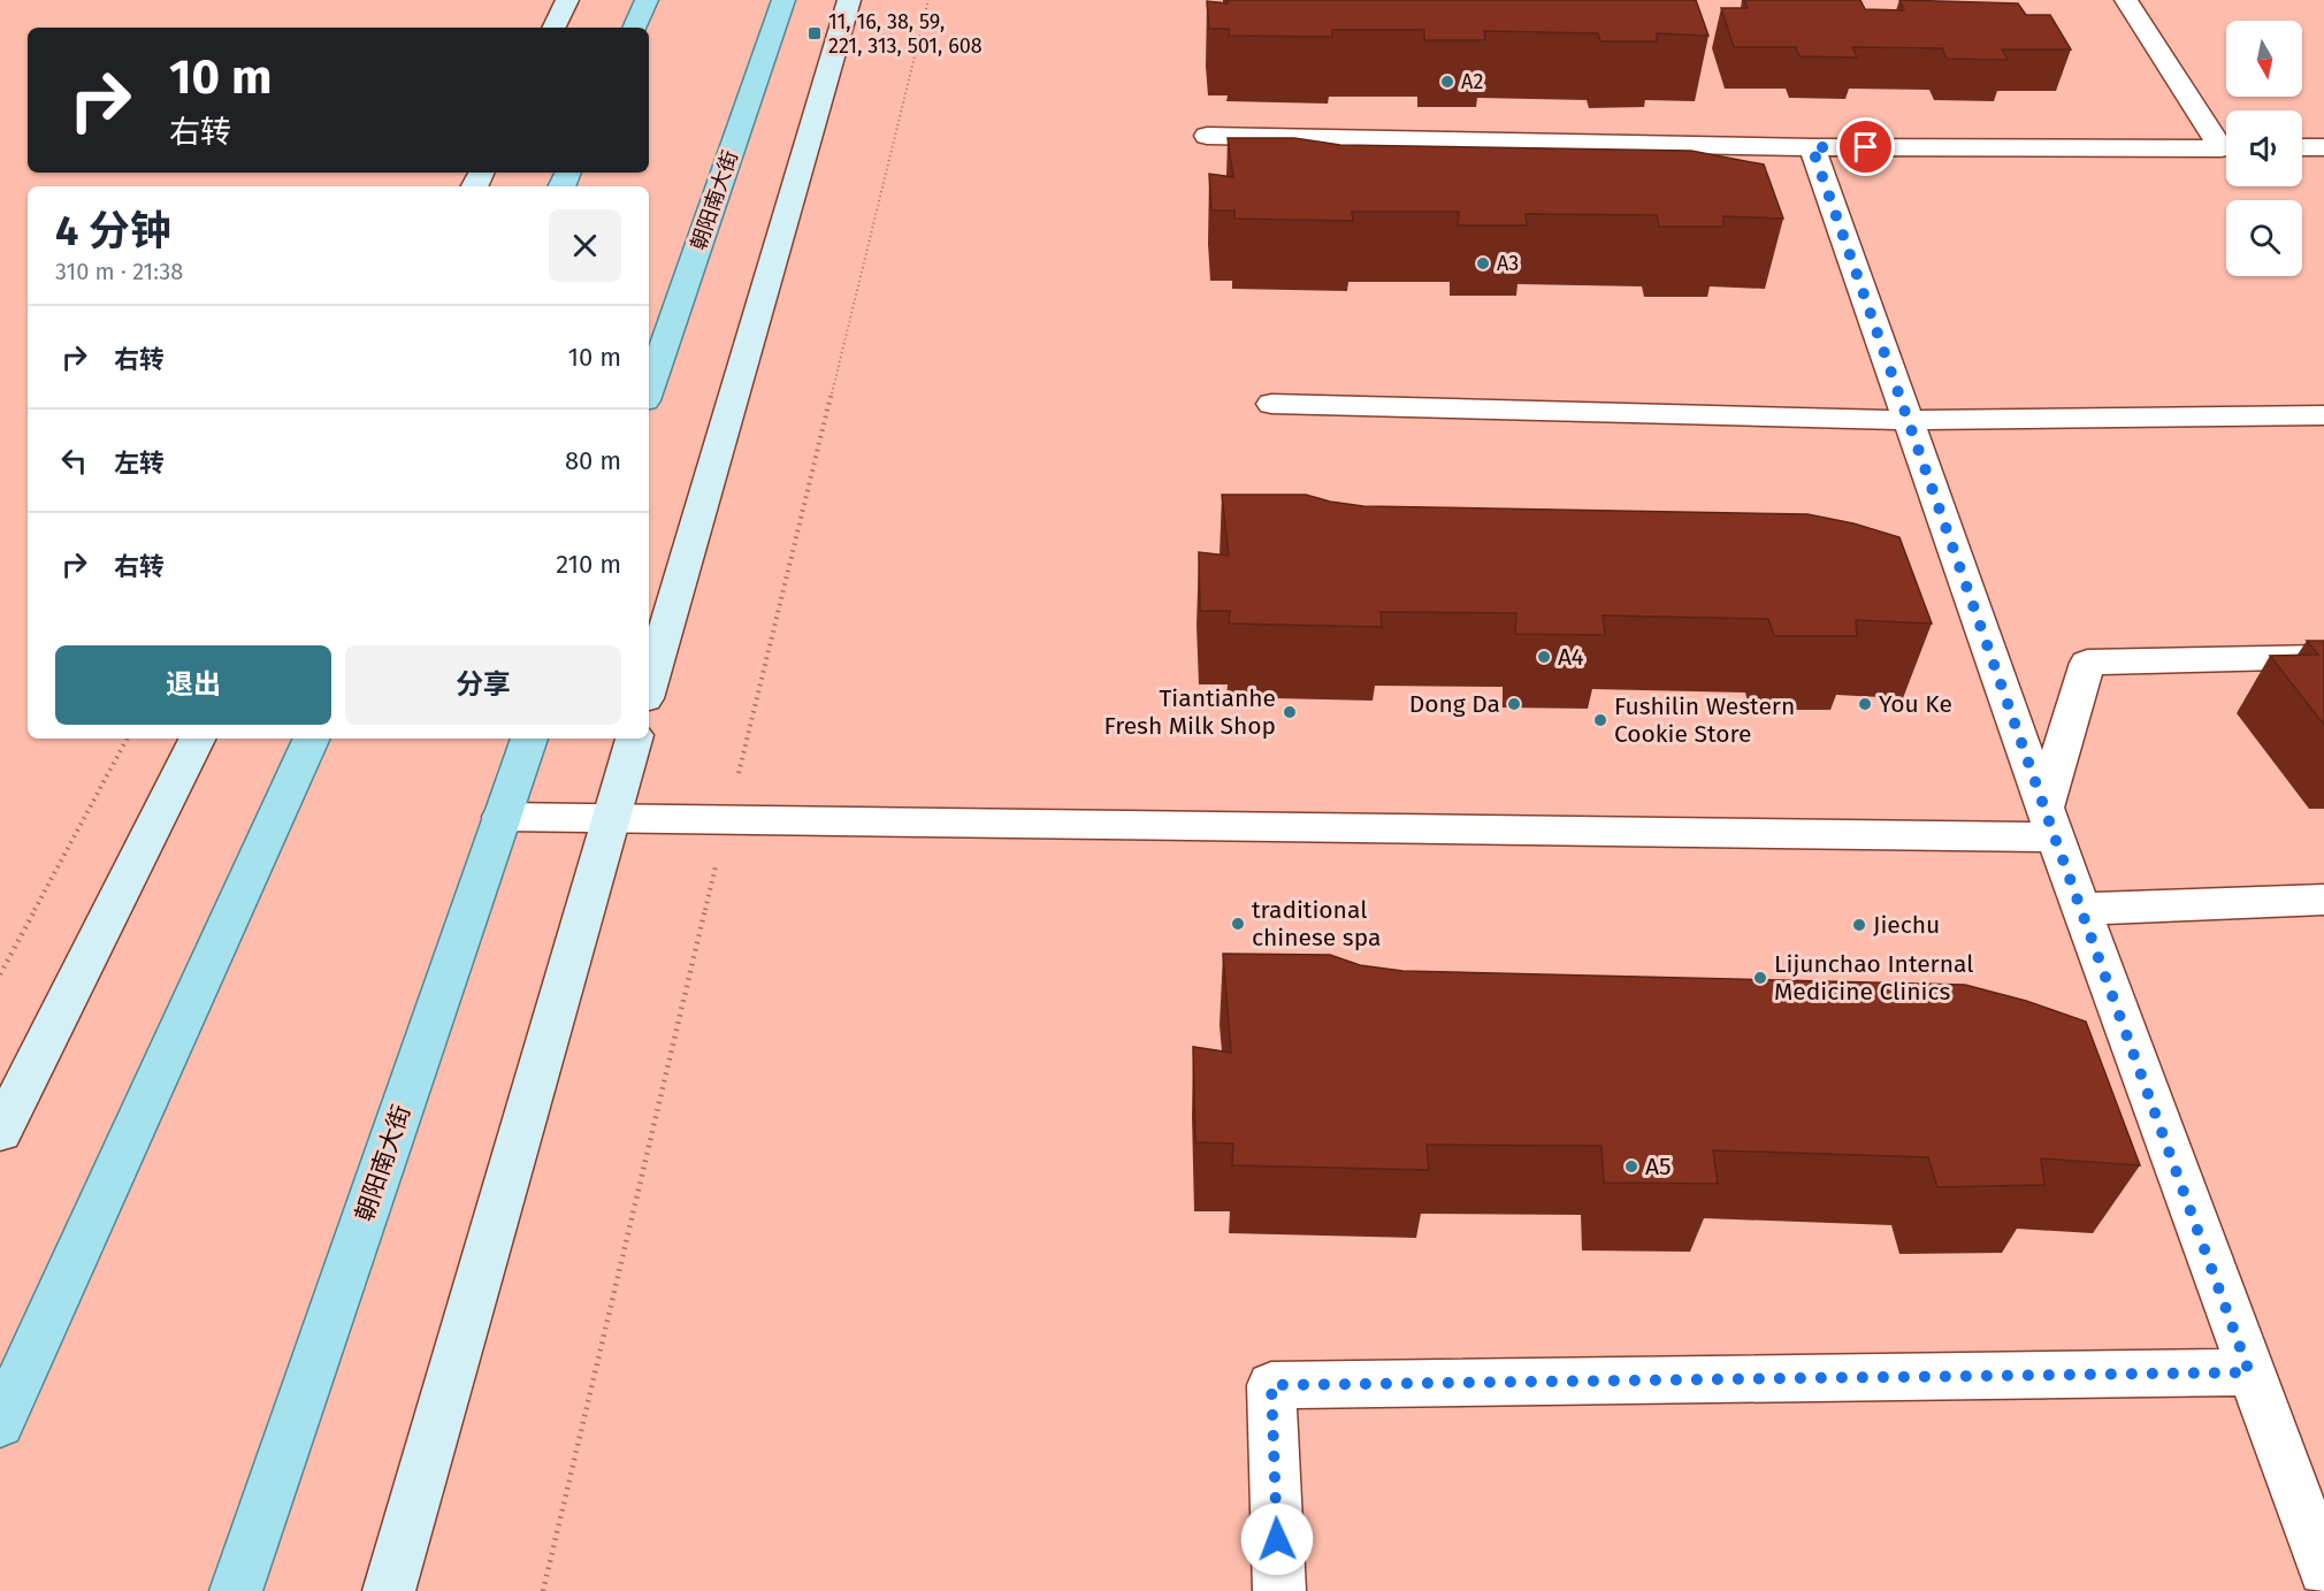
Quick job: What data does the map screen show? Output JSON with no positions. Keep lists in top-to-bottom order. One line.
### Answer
{"streets":{"main road":["朝阳南大街"]},"places":{"transit":["11, 16, 38, 59, 221, 313, 501, 608"],"other":["A2","A3","A4","Dong Da","You Ke","Tiantianhe Fresh Milk Shop","Fushilin Western Cookie Store","traditional chinese spa","Jiechu","Lijunchao Internal Medicine Clinics","A5"]},"north":"bottom","page":{"turn":["10 m","右转"],"heading":["4 分钟","310 m · 21:38"],"list":[{"name":"右转","value":"10 m"},{"name":"左转","value":"80 m"},{"name":"右转","value":"210 m"}],"buttons":["退出","分享"]}}
